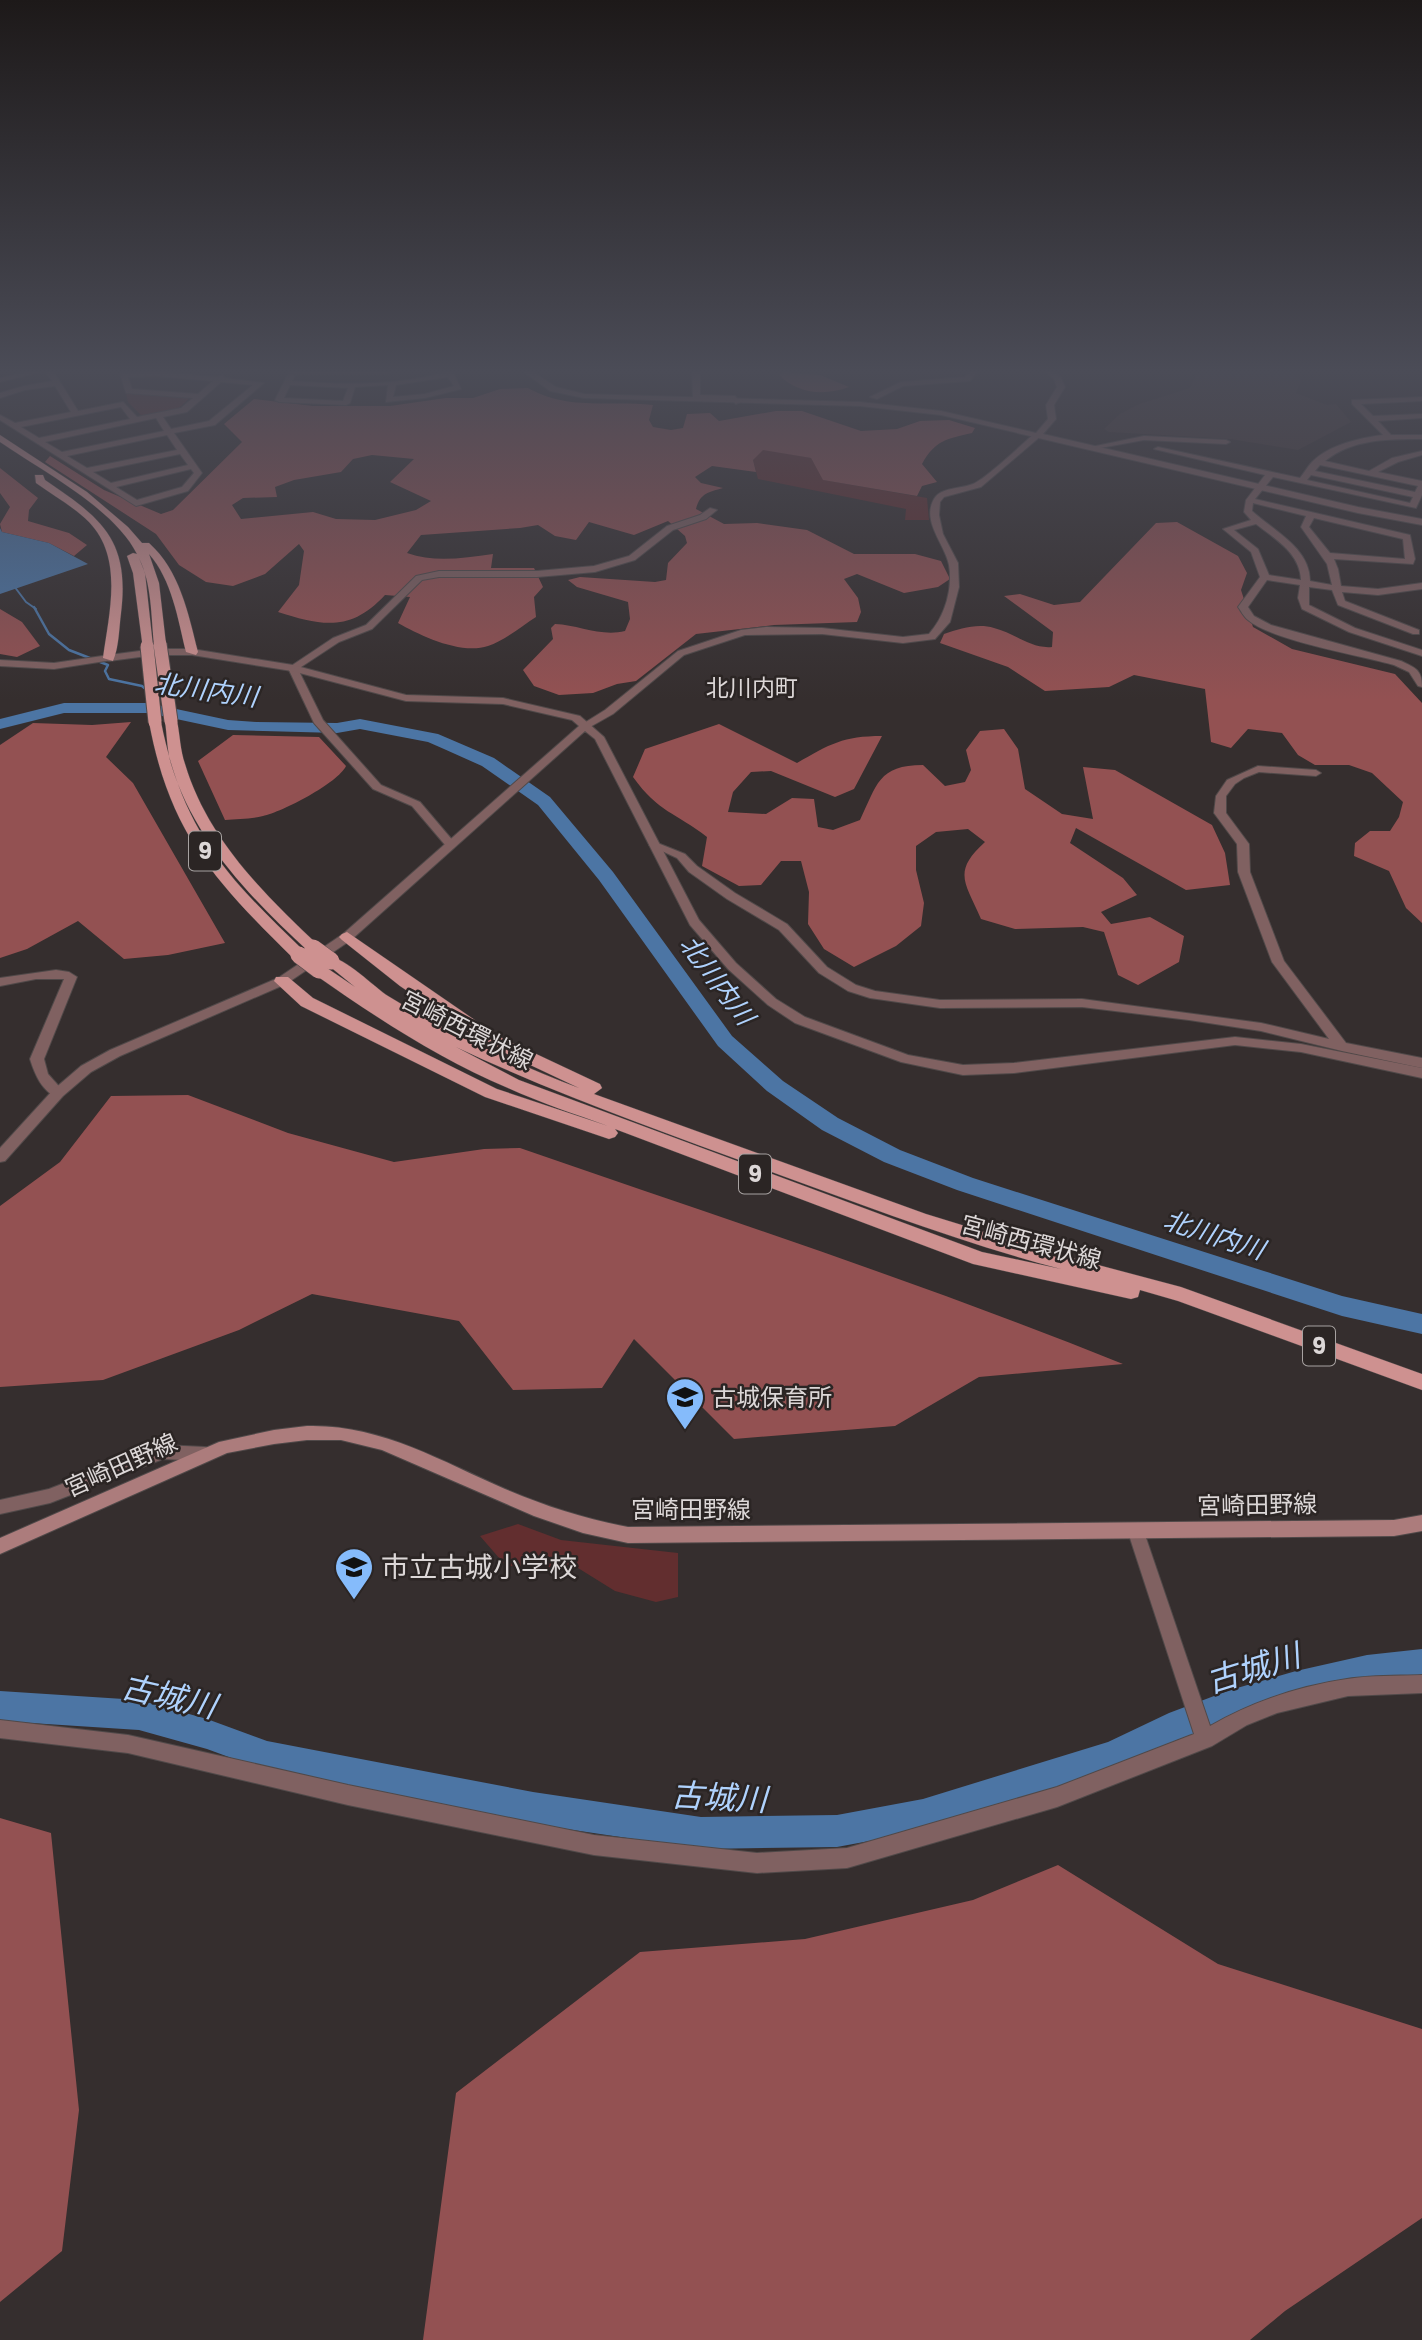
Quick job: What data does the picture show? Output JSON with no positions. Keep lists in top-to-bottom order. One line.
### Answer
{"streets":{"main road":["9","宮崎西環状線","宮崎田野線"]},"districts":["北川内町"],"water":["北川内川","古城川"],"places":{"school or university":["古城保育所","市立古城小学校"]}}
